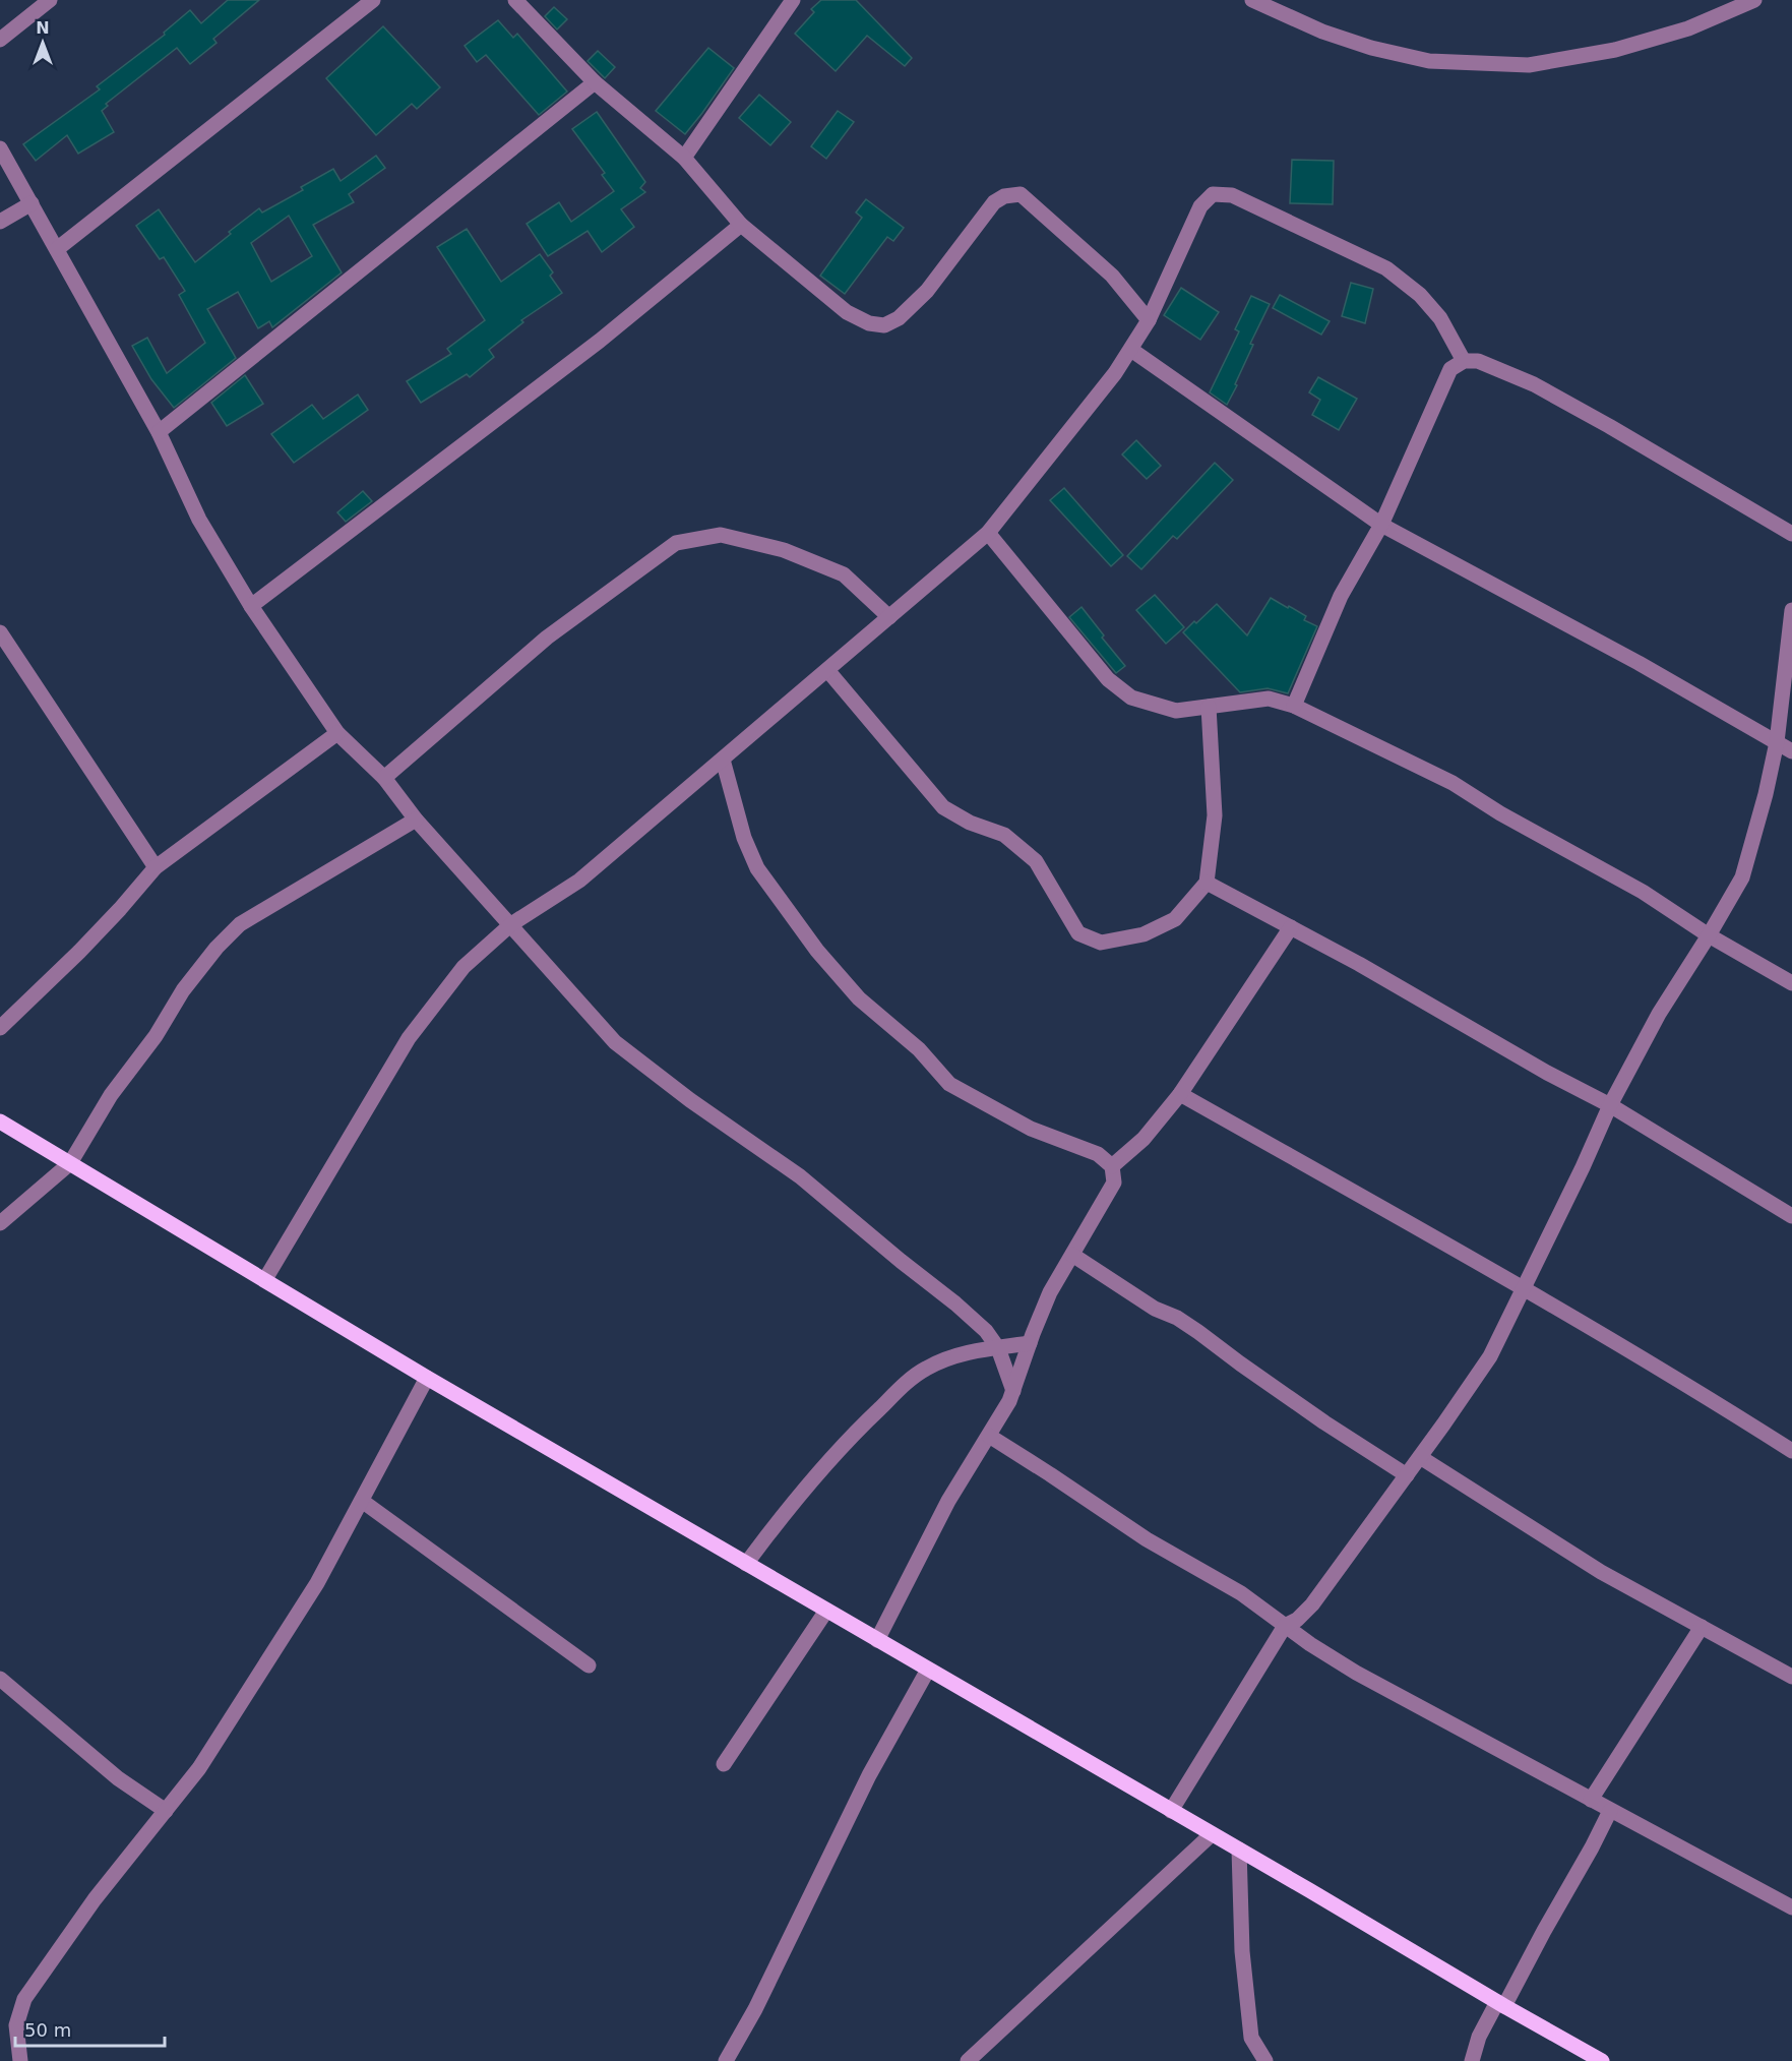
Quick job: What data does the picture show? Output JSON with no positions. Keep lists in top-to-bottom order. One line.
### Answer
{"scale_bar":"50 m","north":"top"}
